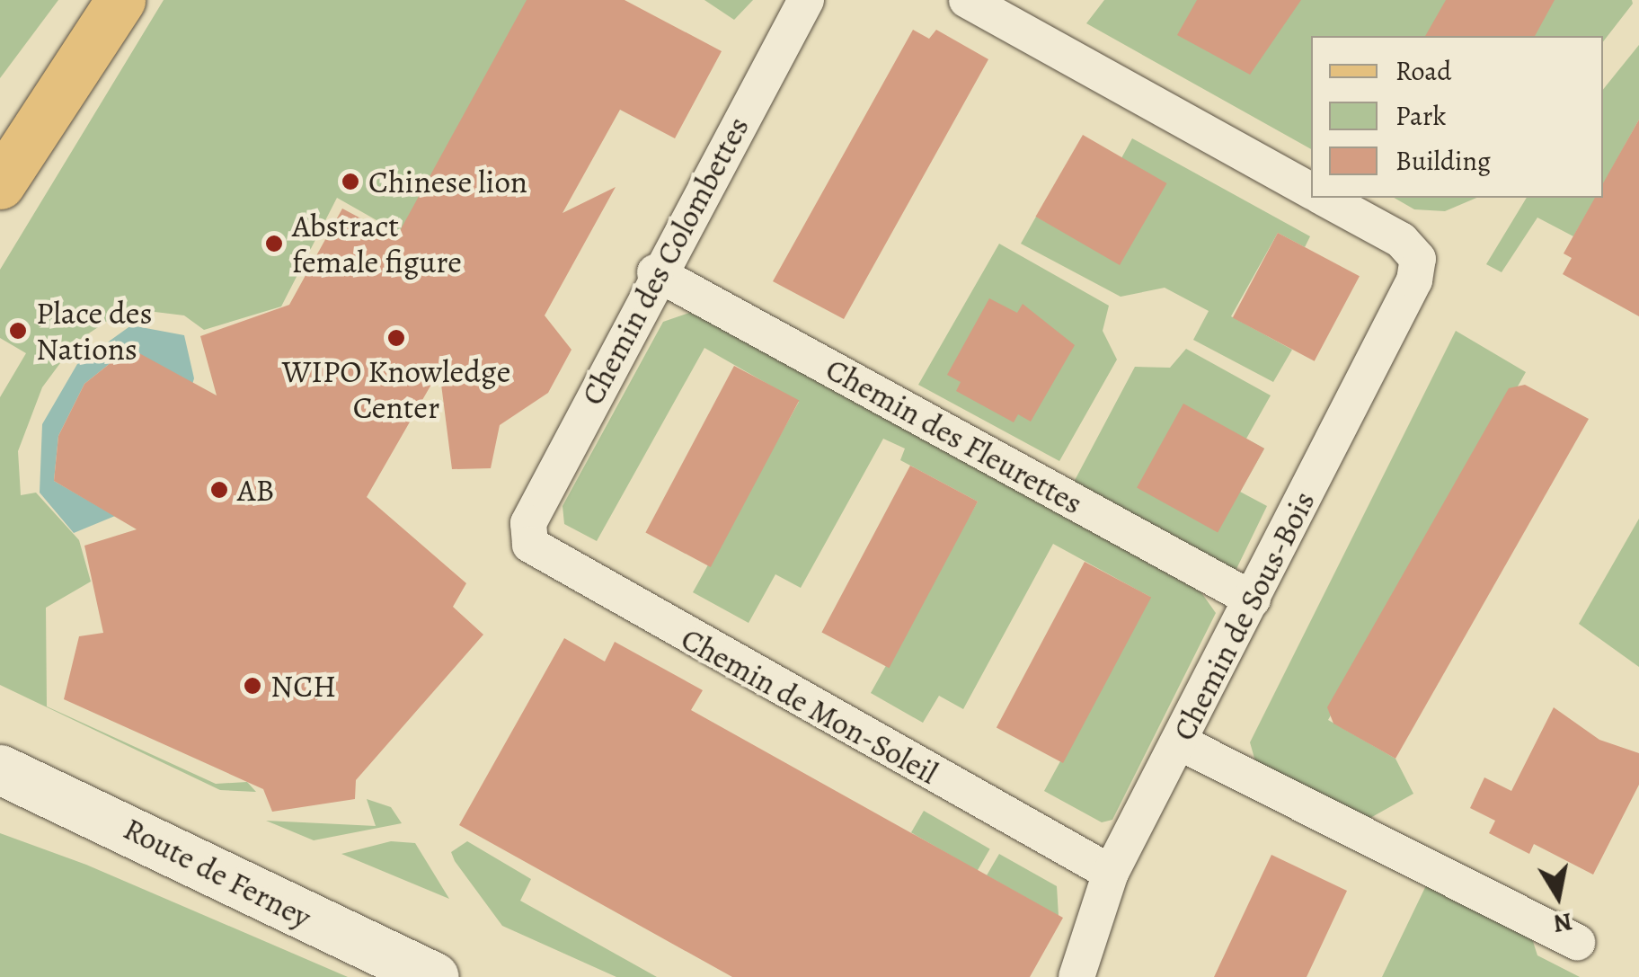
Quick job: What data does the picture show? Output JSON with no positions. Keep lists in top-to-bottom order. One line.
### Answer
{"streets":{"street":["Chemin des Colombettes","Chemin des Fleurettes","Chemin de Sous-Bois","Chemin de Mon-Soleil","Route de Ferney"]},"crossings":[["Chemin des Colombettes","Chemin des Fleurettes"],["Chemin des Colombettes","Chemin de Mon-Soleil"],["Chemin des Fleurettes","Chemin de Sous-Bois"],["Chemin de Sous-Bois","Chemin de Mon-Soleil"]],"places":["Chinese lion","Abstract female figure","Place des Nations","WIPO Knowledge Center","AB","NCH"],"legend":["Road","Park","Building"],"north":"bottom"}
